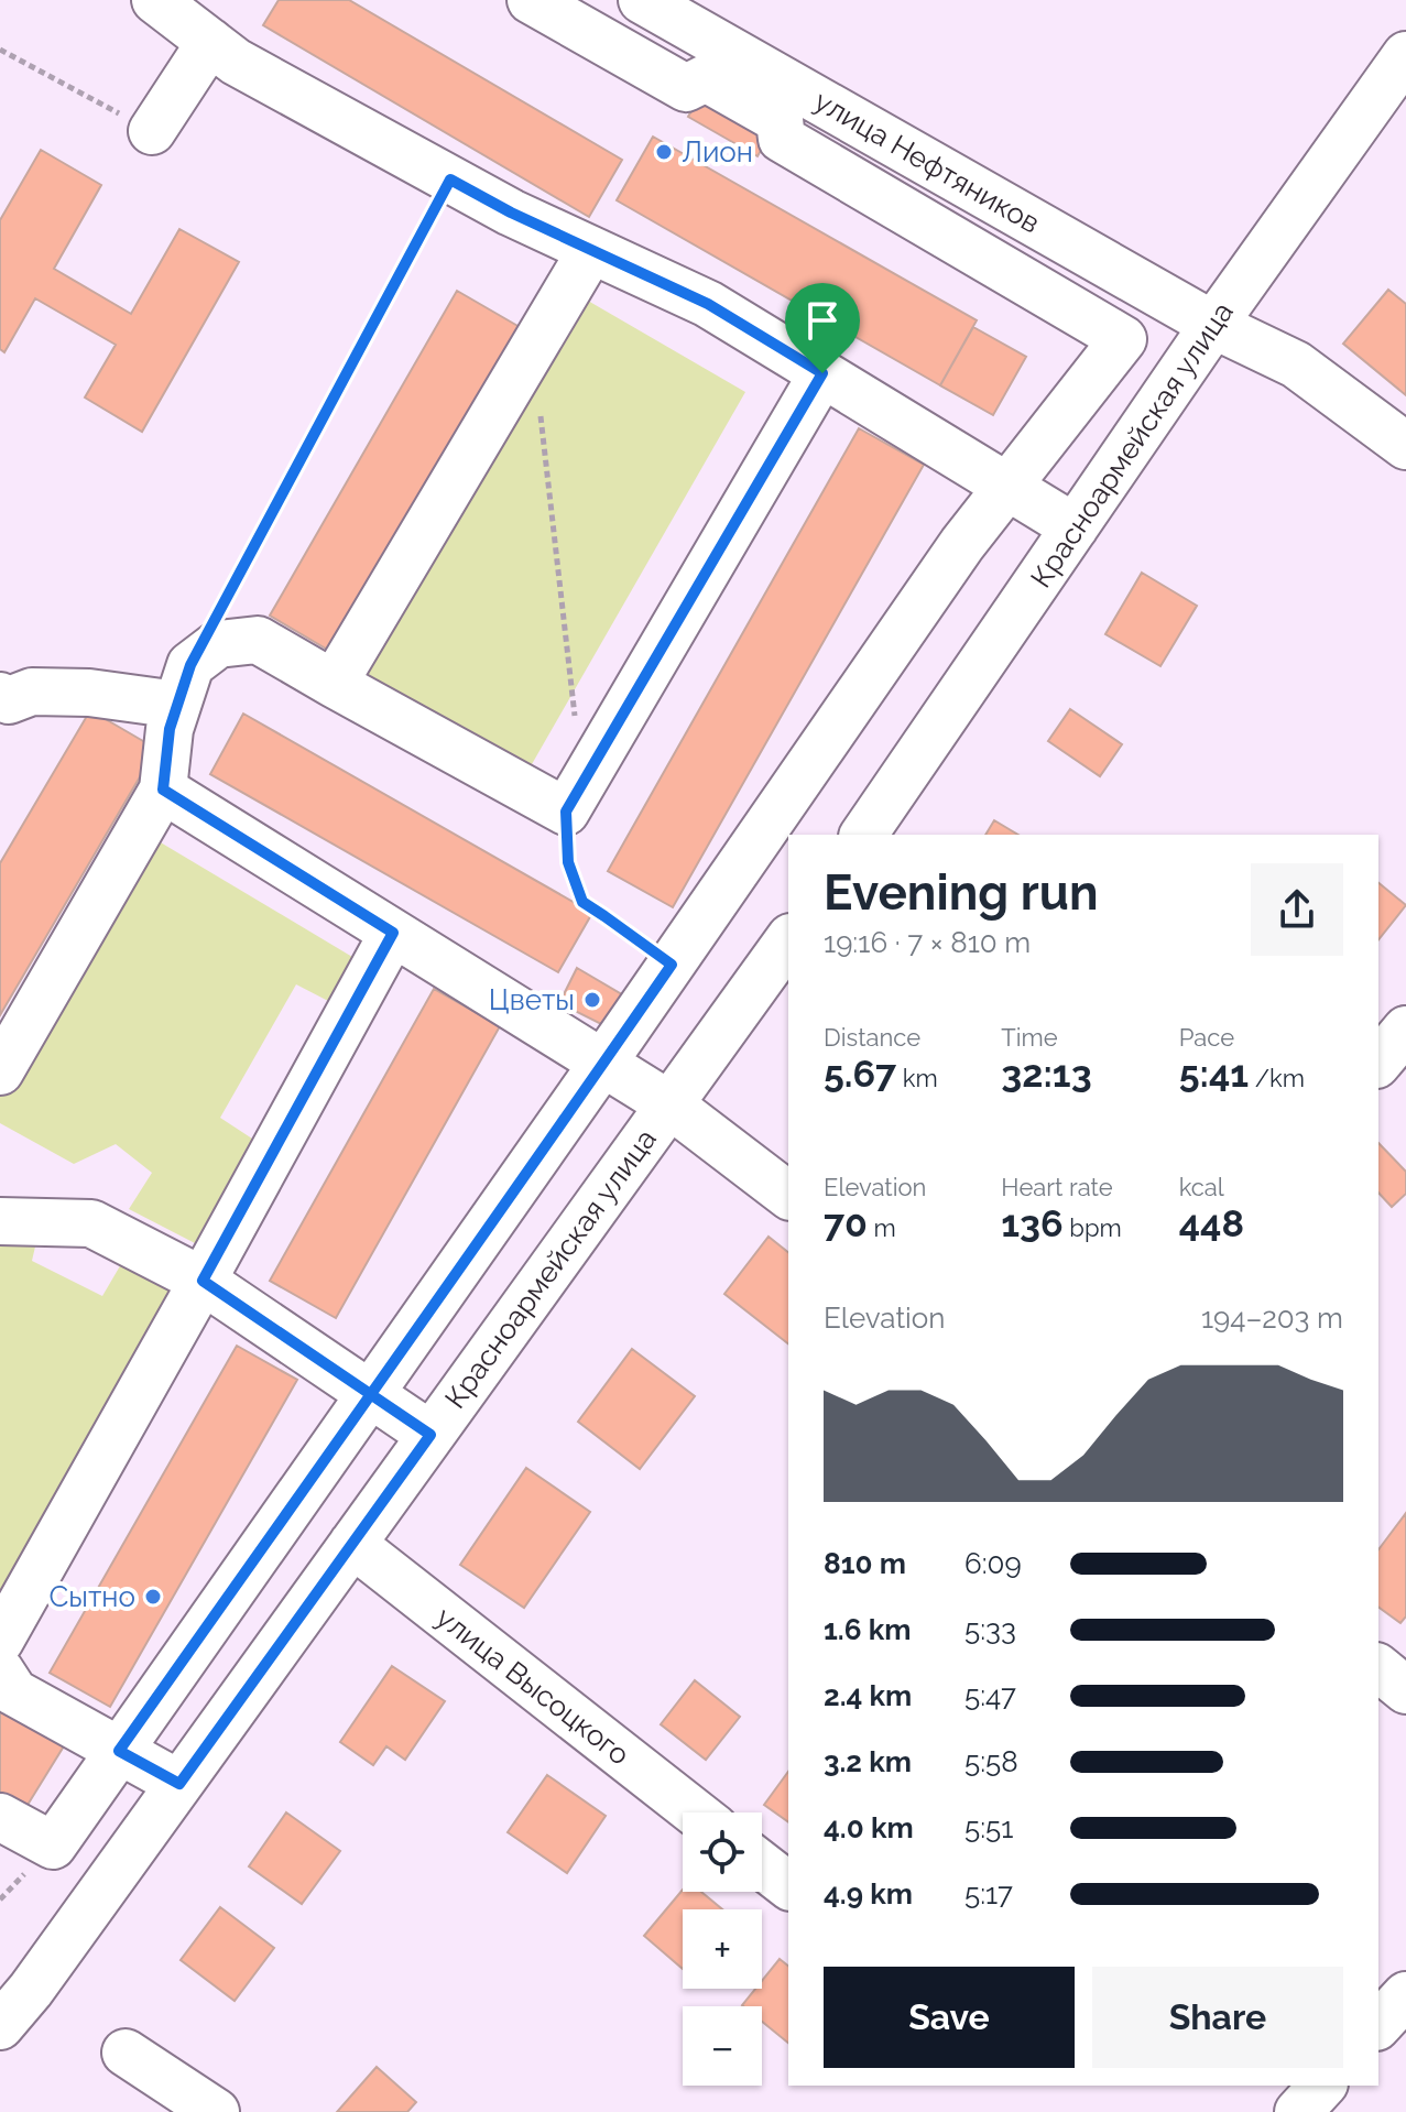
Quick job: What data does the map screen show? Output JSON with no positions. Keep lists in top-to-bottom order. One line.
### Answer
{"streets":{"street":["улица Нефтяников","Красноармейская улица","улица Высоцкого"]},"crossings":[["улица Нефтяников","Красноармейская улица"],["Красноармейская улица","улица Высоцкого"]],"places":["Лион","Цветы","Сытно"],"page":{"heading":["Evening run","19:16 · 7 × 810 m"],"stats":[["Distance","5.67 km"],["Time","32:13"],["Pace","5:41 /km"],["Elevation","70 m"],["Heart rate","136 bpm"],["kcal","448"]],"chart":["Elevation","194–203 m"],"list":[{"name":"810 m","note":"6:09"},{"name":"1.6 km","note":"5:33"},{"name":"2.4 km","note":"5:47"},{"name":"3.2 km","note":"5:58"},{"name":"4.0 km","note":"5:51"},{"name":"4.9 km","note":"5:17"}],"map_buttons":["+","−"],"buttons":["Save","Share"]}}
